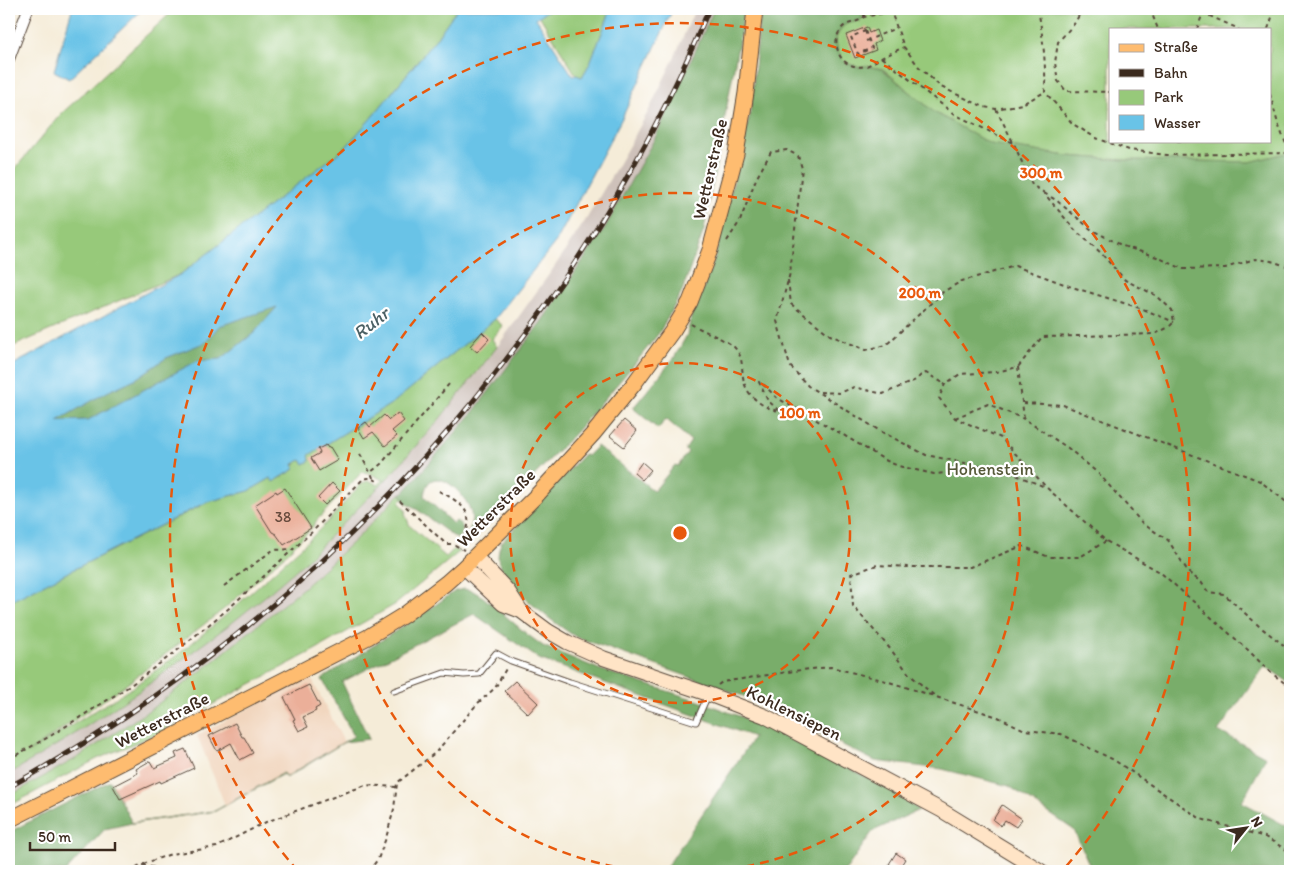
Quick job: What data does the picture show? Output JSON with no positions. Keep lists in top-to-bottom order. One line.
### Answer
{"streets":{"main road":["Wetterstraße"],"street":["Kohlensiepen"]},"crossings":[["Wetterstraße","Kohlensiepen"]],"water":["Ruhr"],"parks":["Hohenstein"],"house_numbers":["38"],"legend":["Straße","Bahn","Park","Wasser"],"scale_bar":"50 m","north":"top right","rings":["300 m","200 m","100 m"]}
